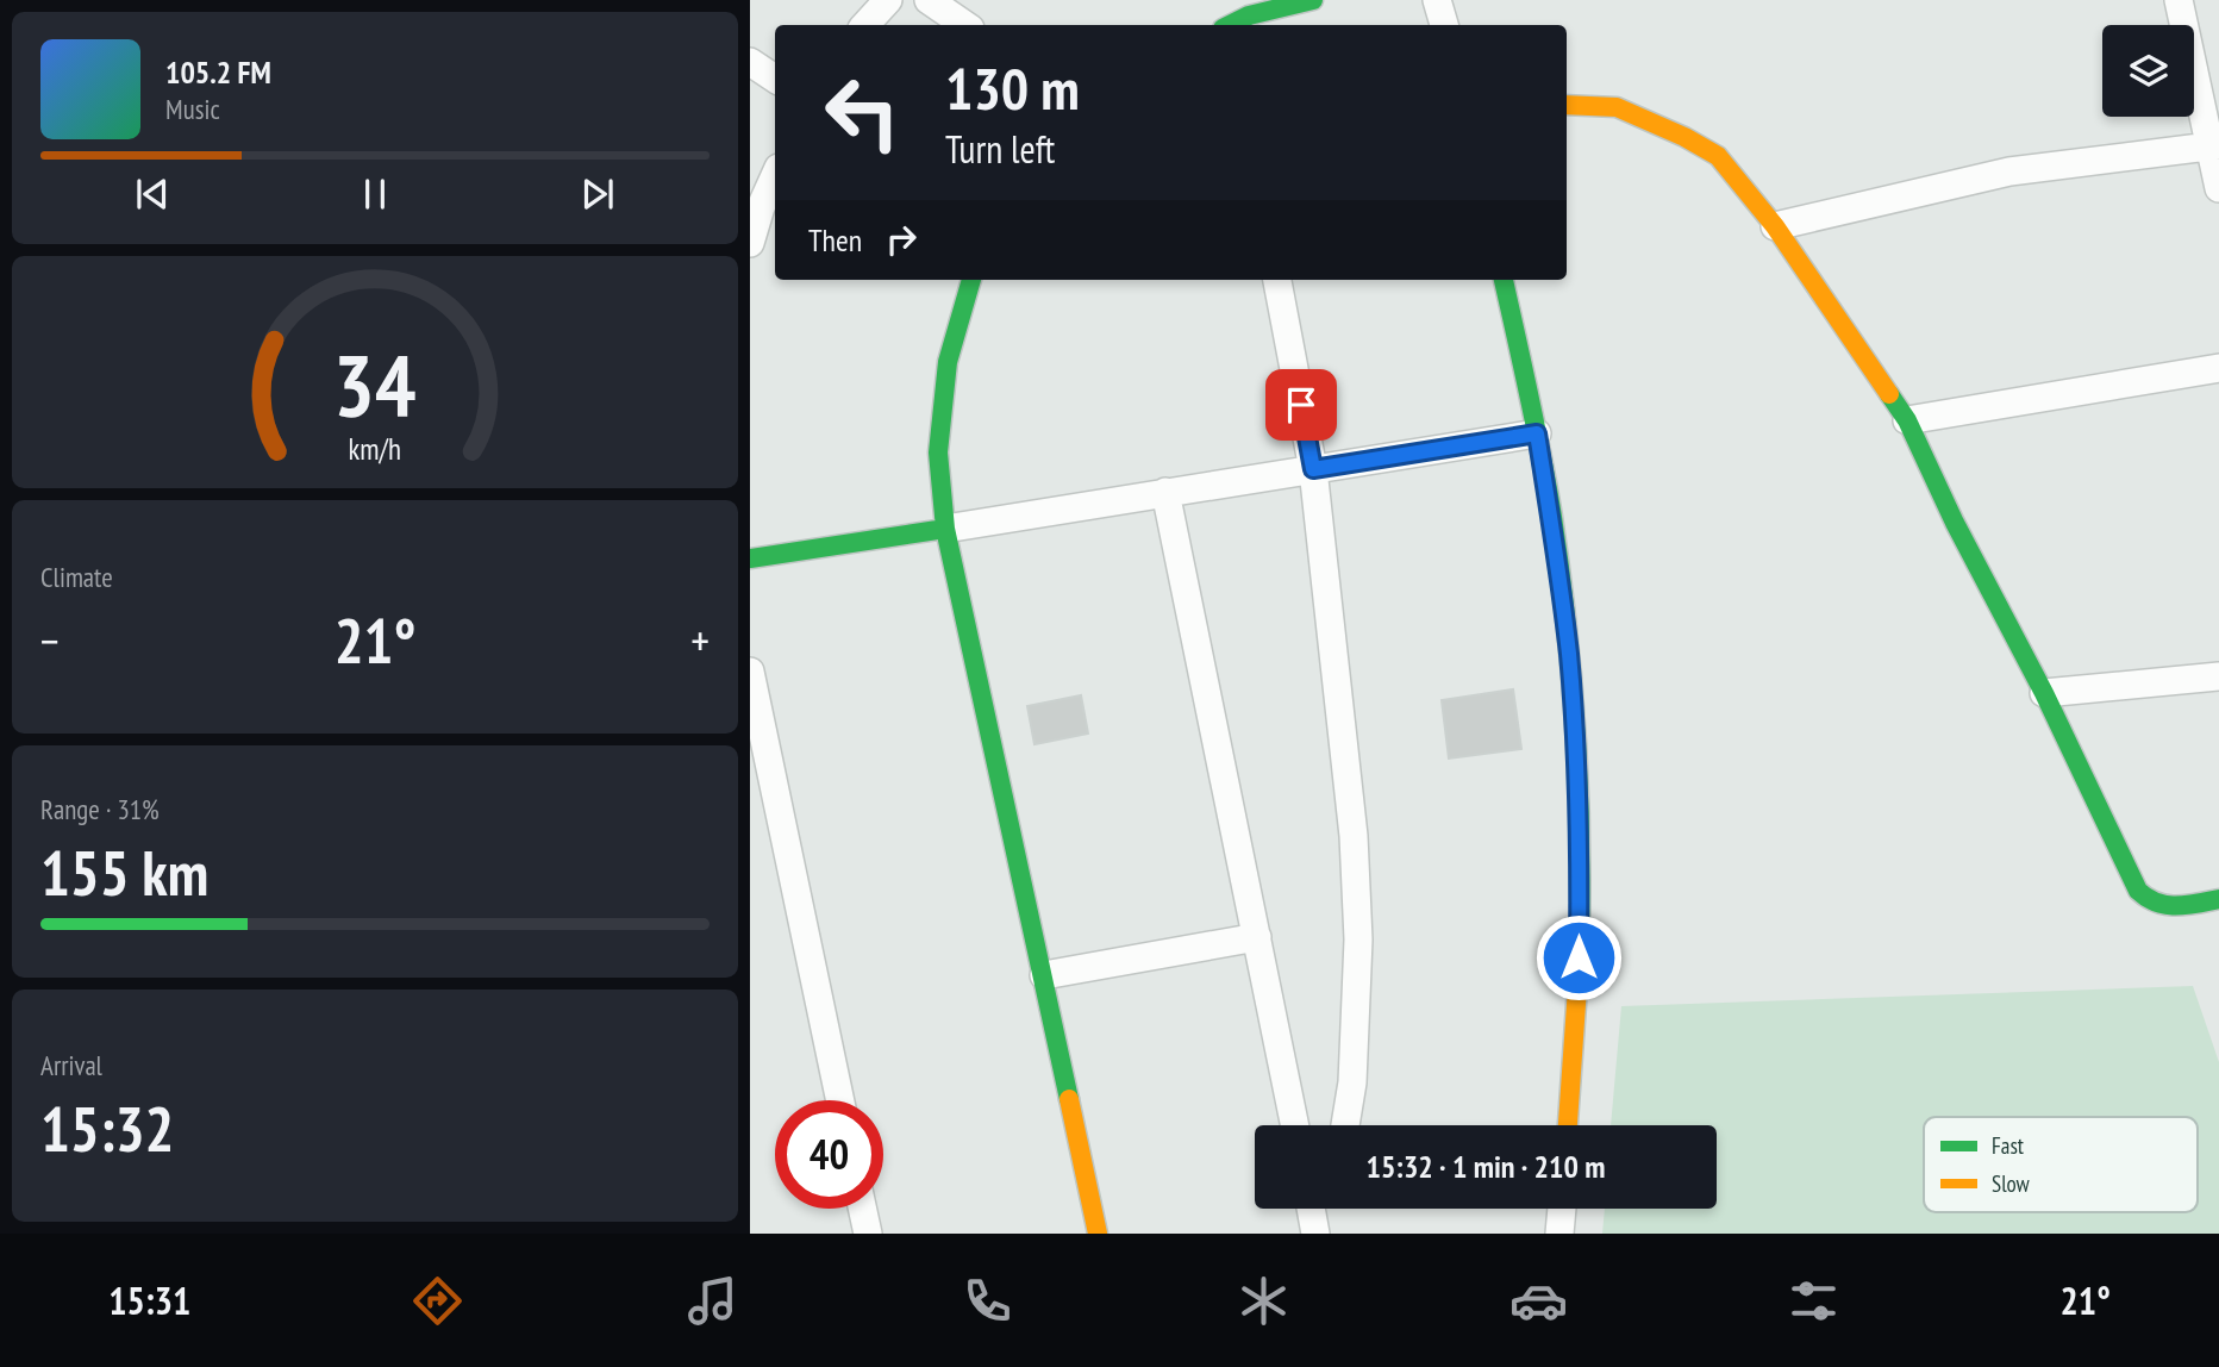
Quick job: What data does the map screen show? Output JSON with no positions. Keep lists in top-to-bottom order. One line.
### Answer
{"legend":["Fast","Slow"],"page":{"turn":["130 m","Turn left"],"song":["105.2 FM","Music"],"then":"Then","tile":["Climate",["Range · 31%","155 km"],["Arrival","15:32"]],"heat":["−","21°","+"],"limit":"40","trip":"15:32 · 1 min · 210 m","tabs":["15:31","21°"],"gauge":["34","km/h"]}}
